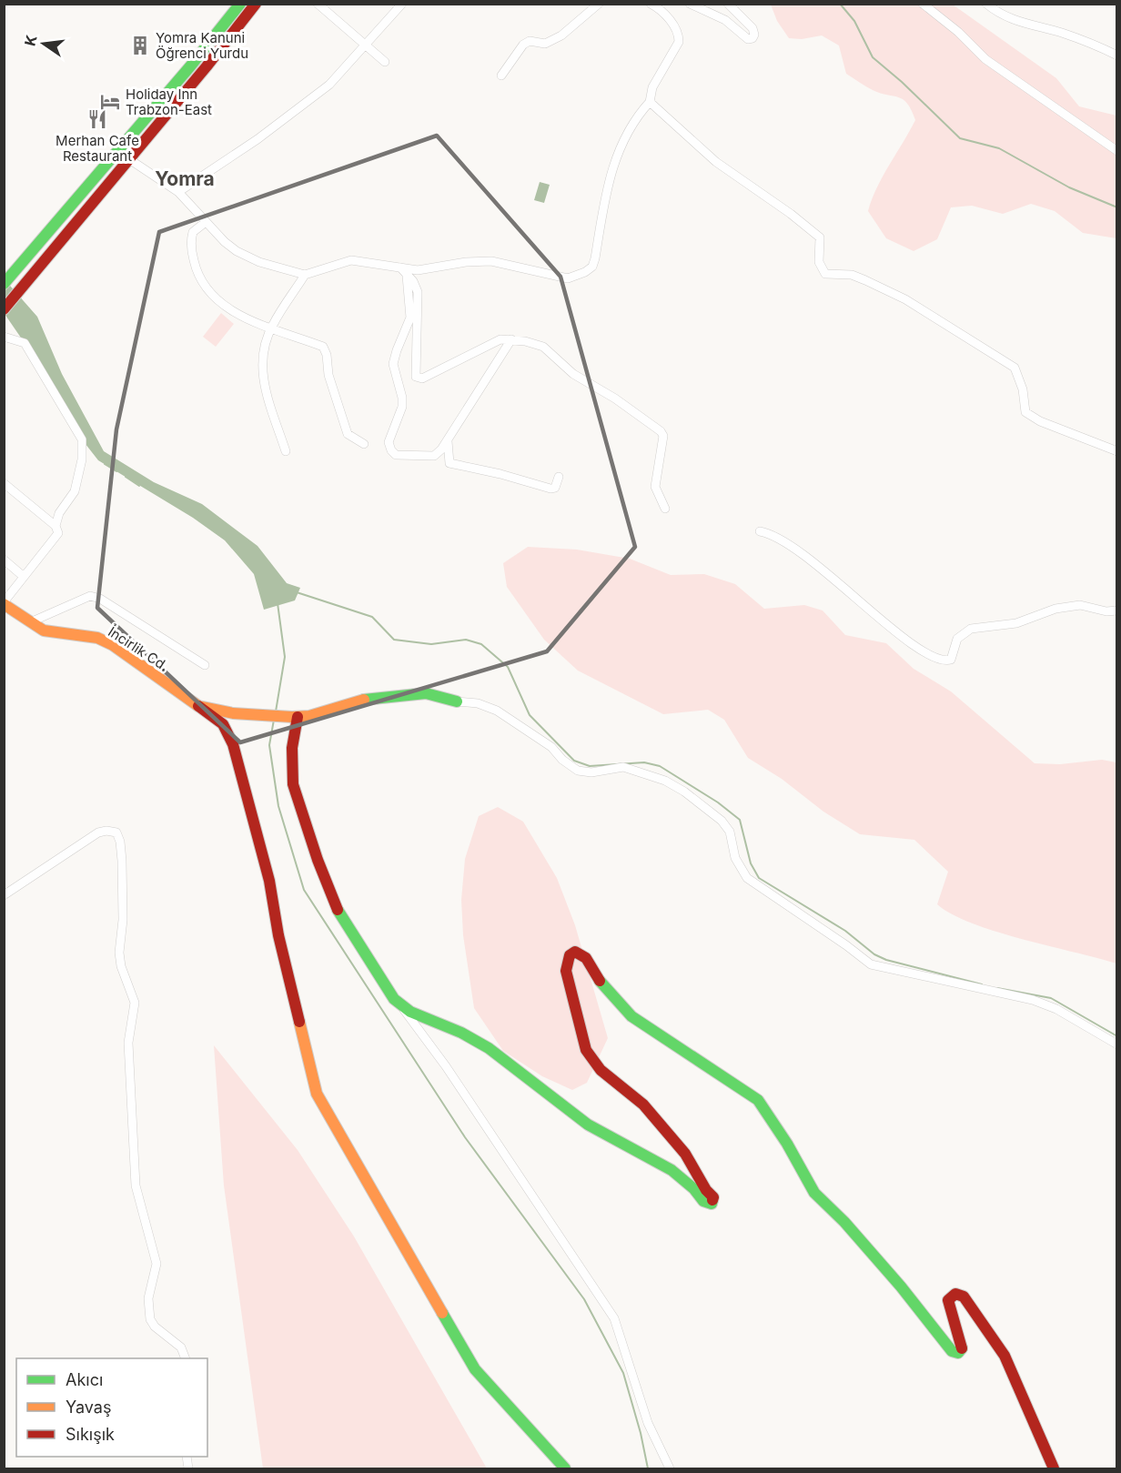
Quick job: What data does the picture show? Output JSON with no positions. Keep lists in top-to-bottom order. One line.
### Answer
{"streets":{"main road":["İncirlik Cd."]},"districts":["Yomra"],"places":{"building":["Yomra Kanuni Öğrenci Yurdu"],"hotel":["Holiday Inn Trabzon-East"],"restaurant":["Merhan Cafe Restaurant"]},"legend":["Akıcı","Yavaş","Sıkışık"],"north":"left"}
